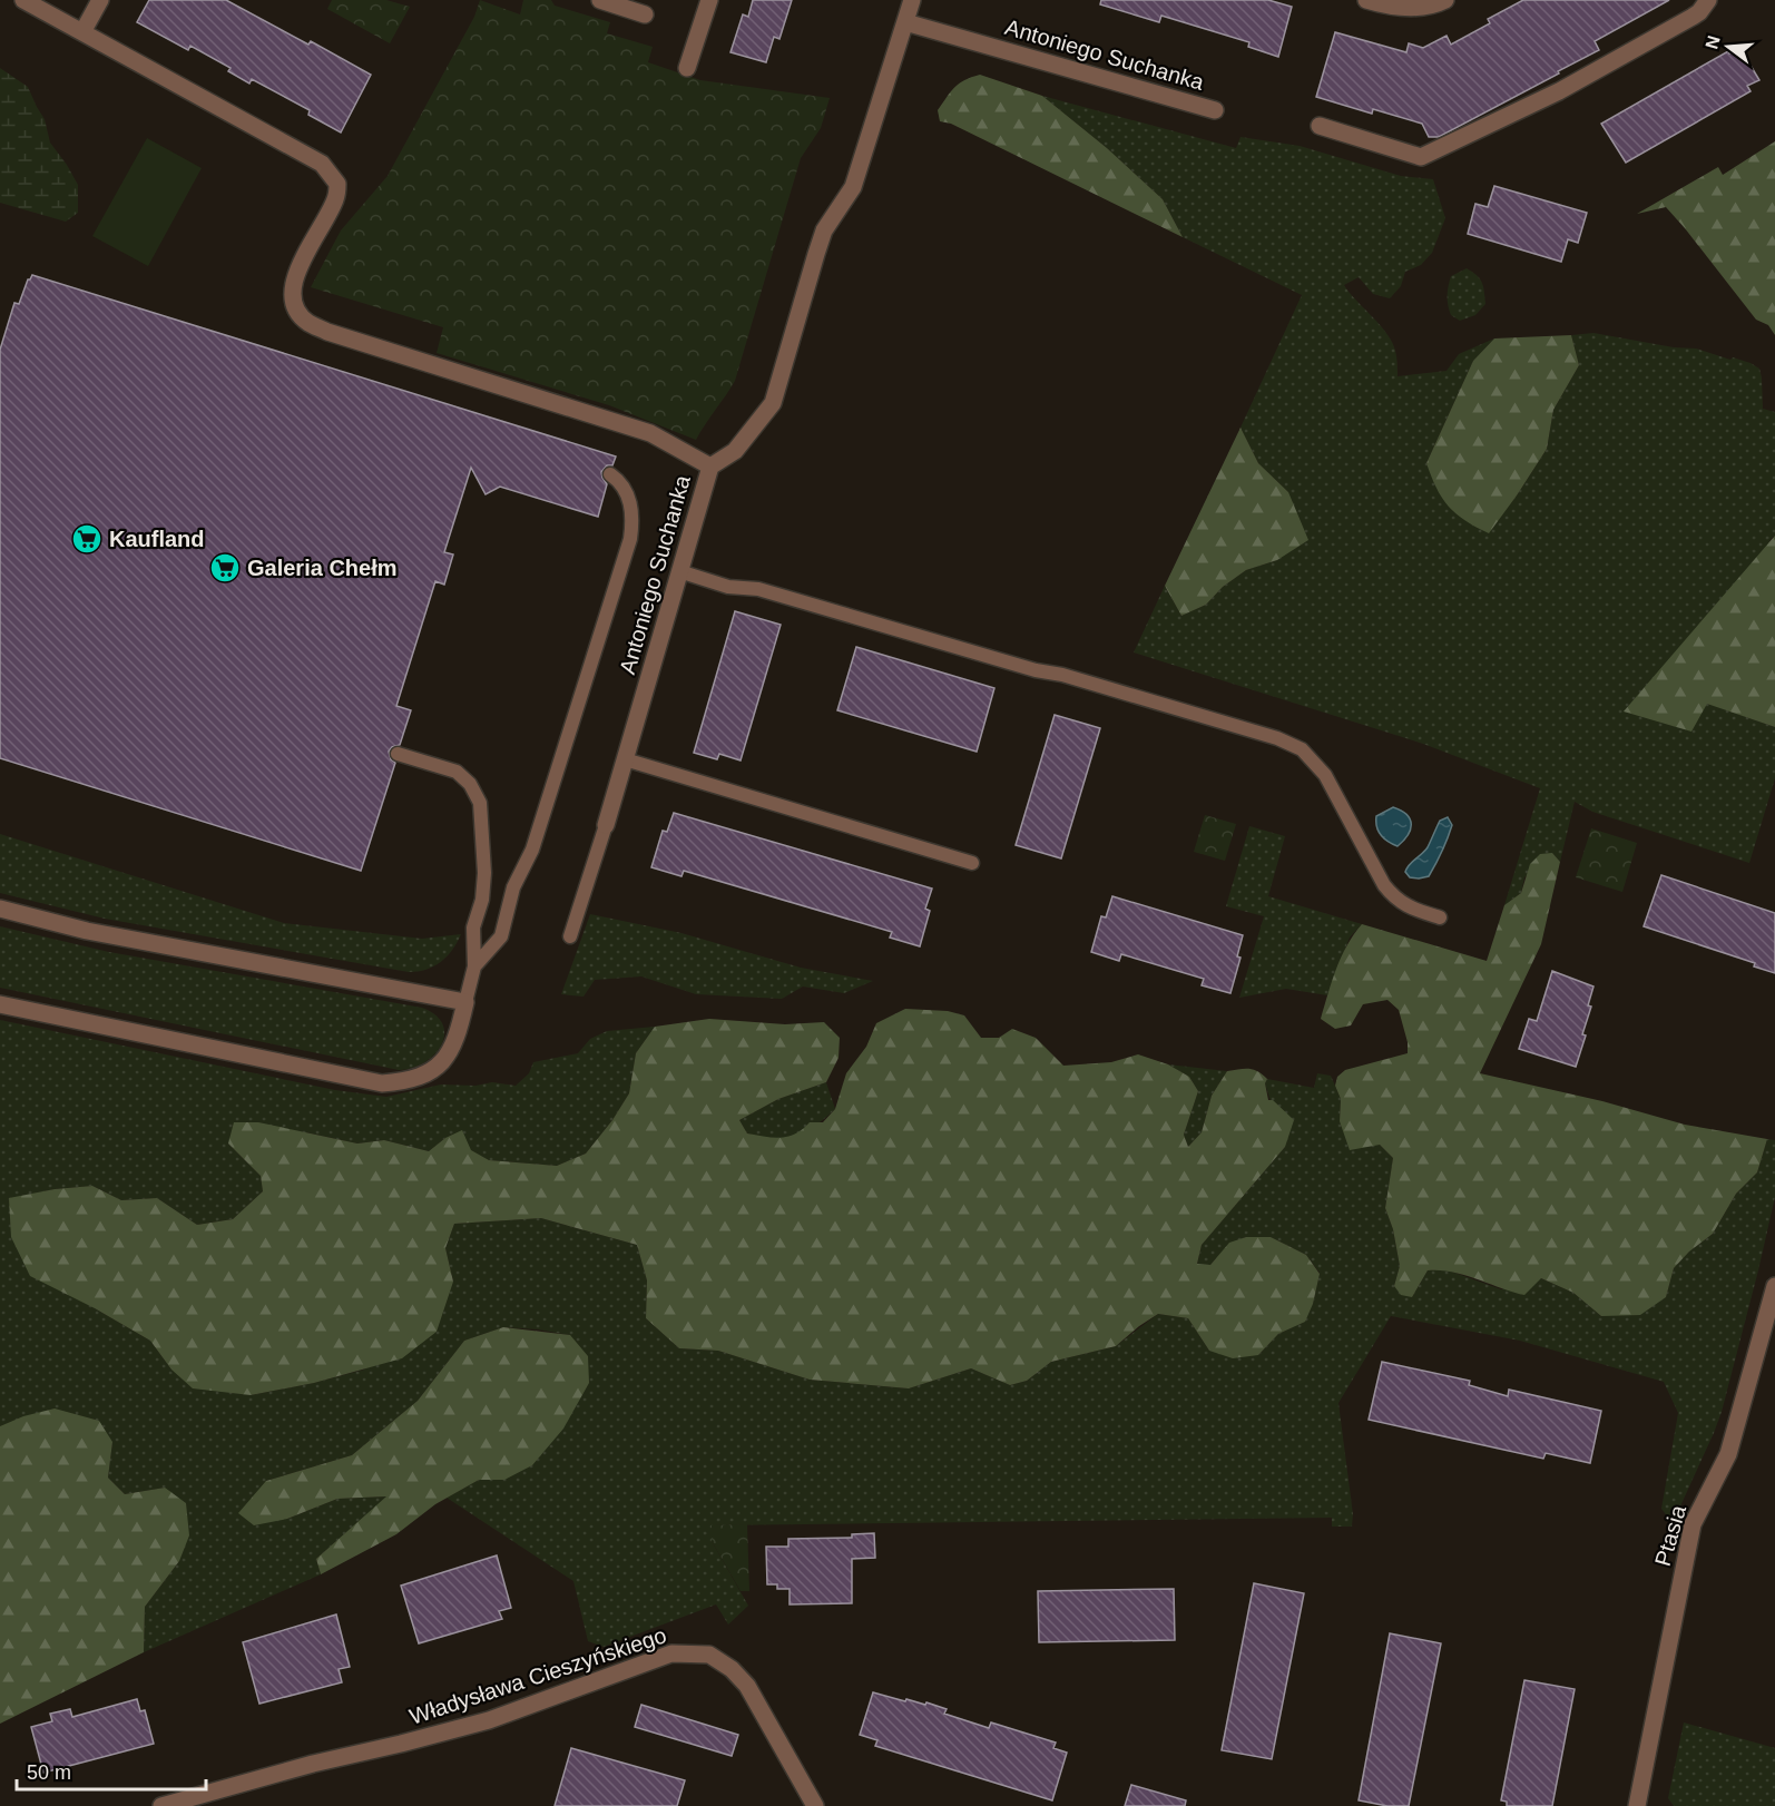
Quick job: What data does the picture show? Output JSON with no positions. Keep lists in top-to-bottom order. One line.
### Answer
{"streets":{"street":["Antoniego Suchanka","Ptasia","Władysława Cieszyńskiego"]},"places":{"supermarket":["Kaufland","Galeria Chełm"]},"scale_bar":"50 m","north":"left"}
